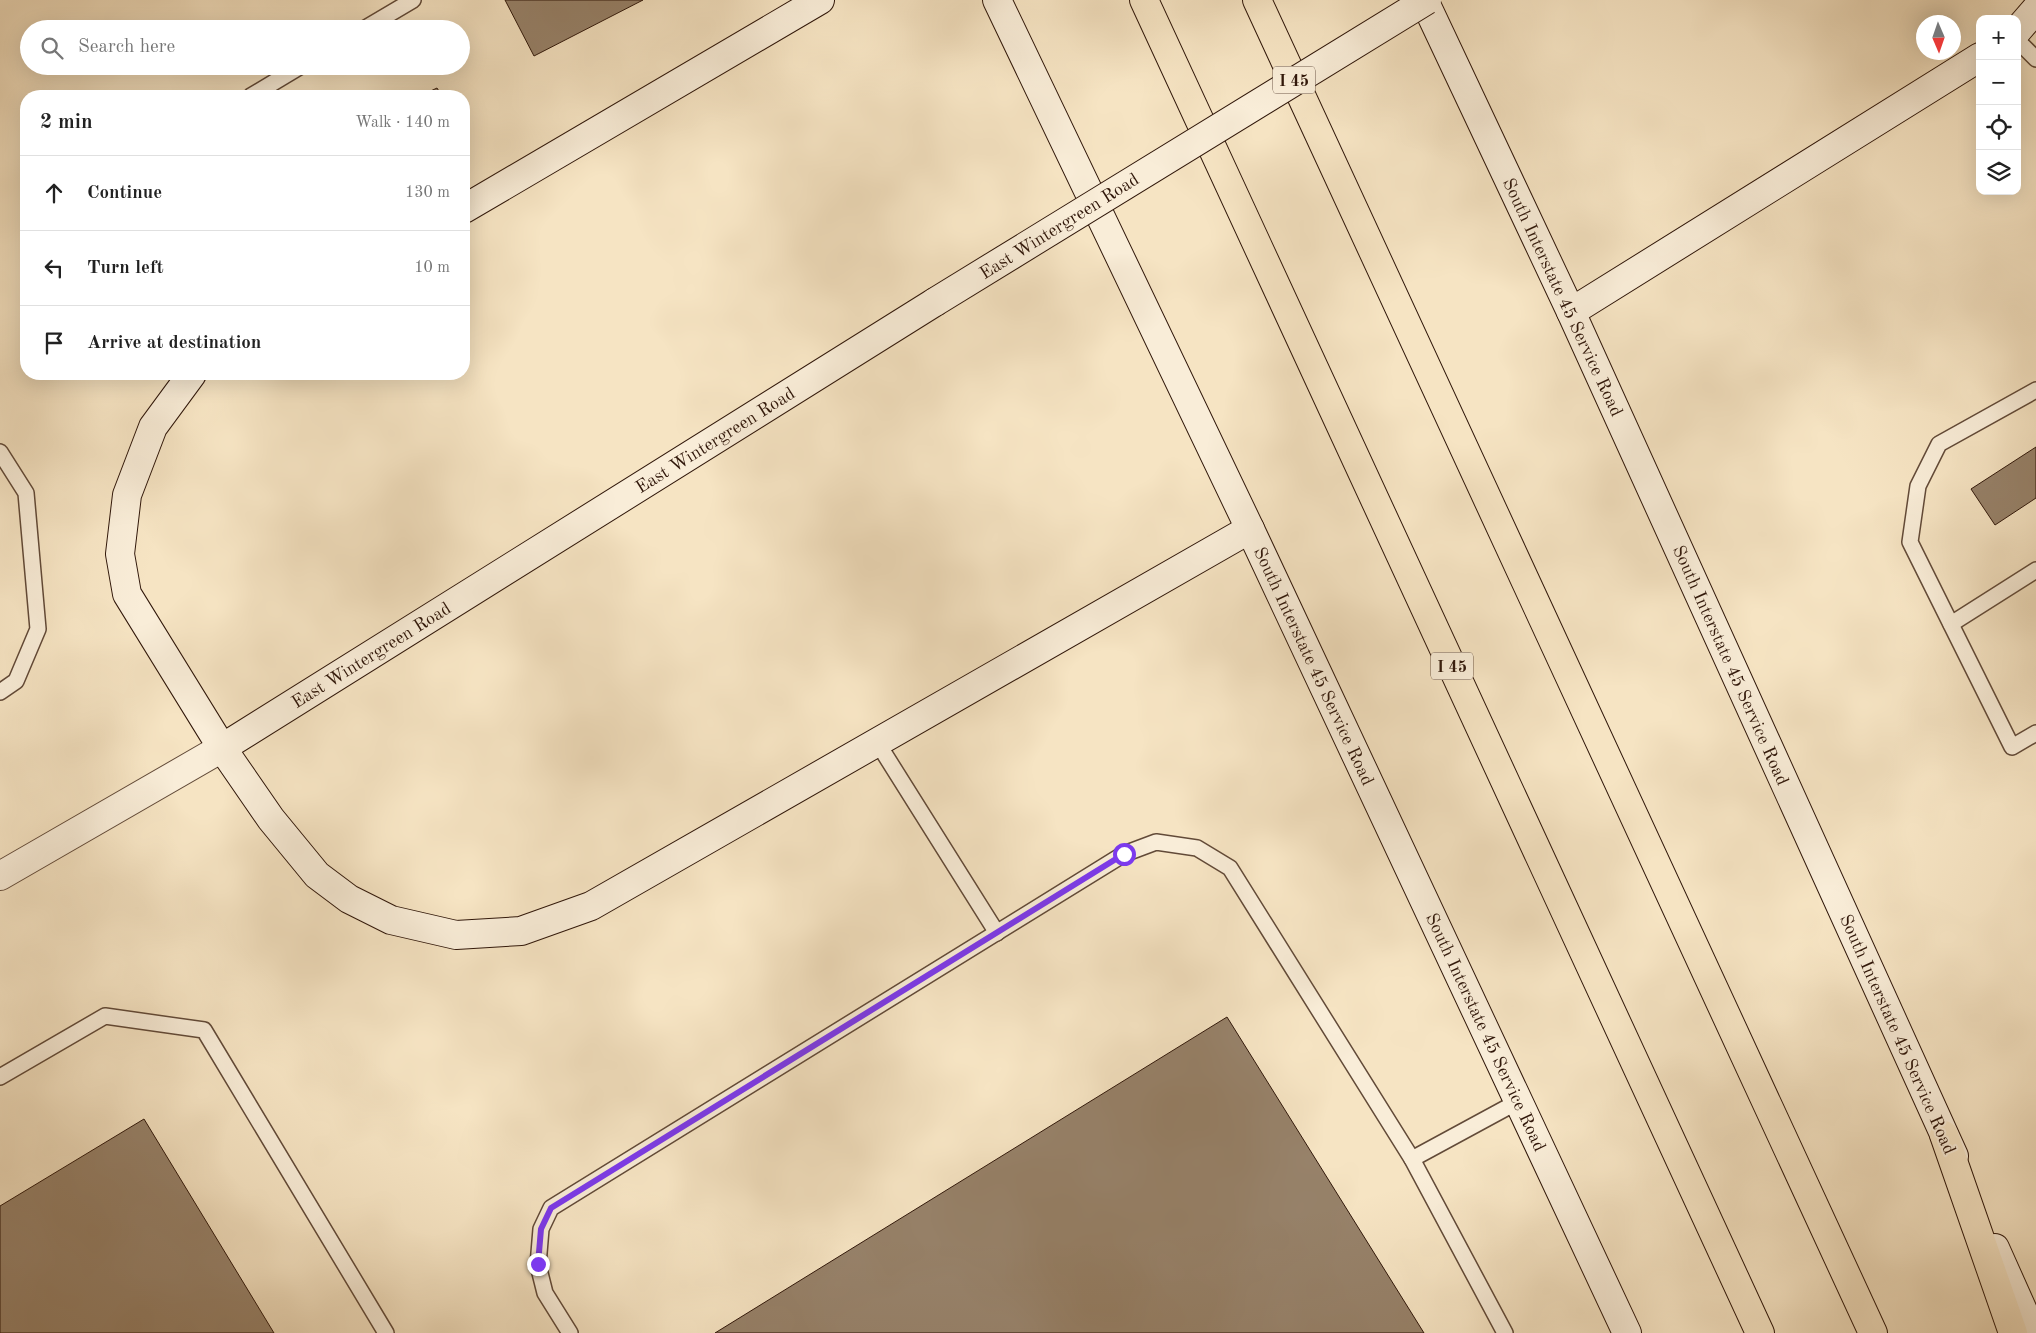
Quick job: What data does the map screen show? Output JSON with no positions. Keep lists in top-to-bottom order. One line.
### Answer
{"streets":{"highway":["I 45"],"main road":["East Wintergreen Road","South Interstate 45 Service Road"]},"crossings":[["East Wintergreen Road","South Interstate 45 Service Road"]],"north":"bottom","page":{"map_buttons":["+","−"],"search":"Search here","heading":["2 min","Walk · 140 m"],"list":[["Continue","130 m"],["Turn left","10 m"],"Arrive at destination"]}}
